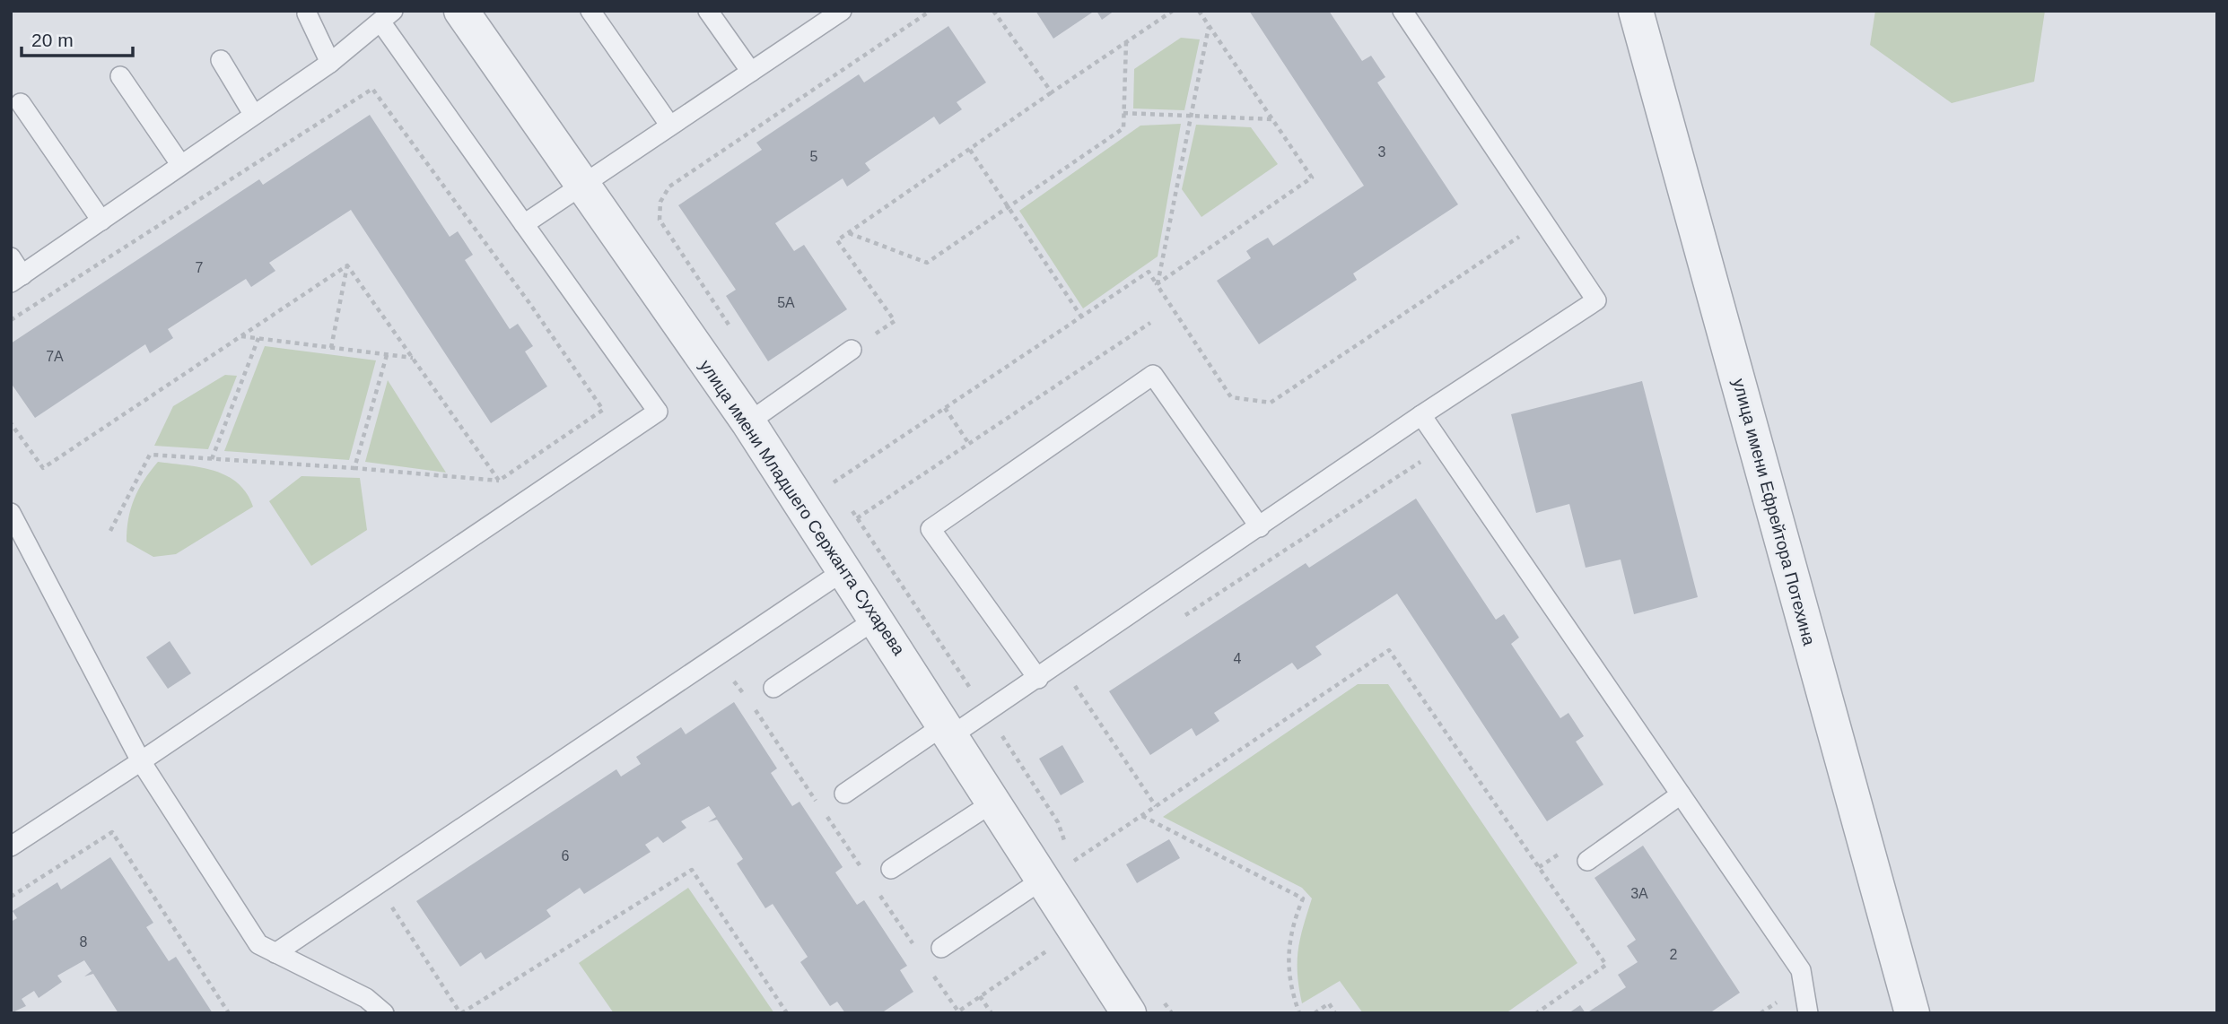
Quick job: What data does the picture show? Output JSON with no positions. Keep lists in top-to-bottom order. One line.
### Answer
{"streets":{"street":["улица имени Младшего Сержанта Сухарева","улица имени Ефрейтора Потехина"]},"house_numbers":["3","5","7","5А","7А","4","6","3А","8","2"],"scale_bar":"20 m"}
